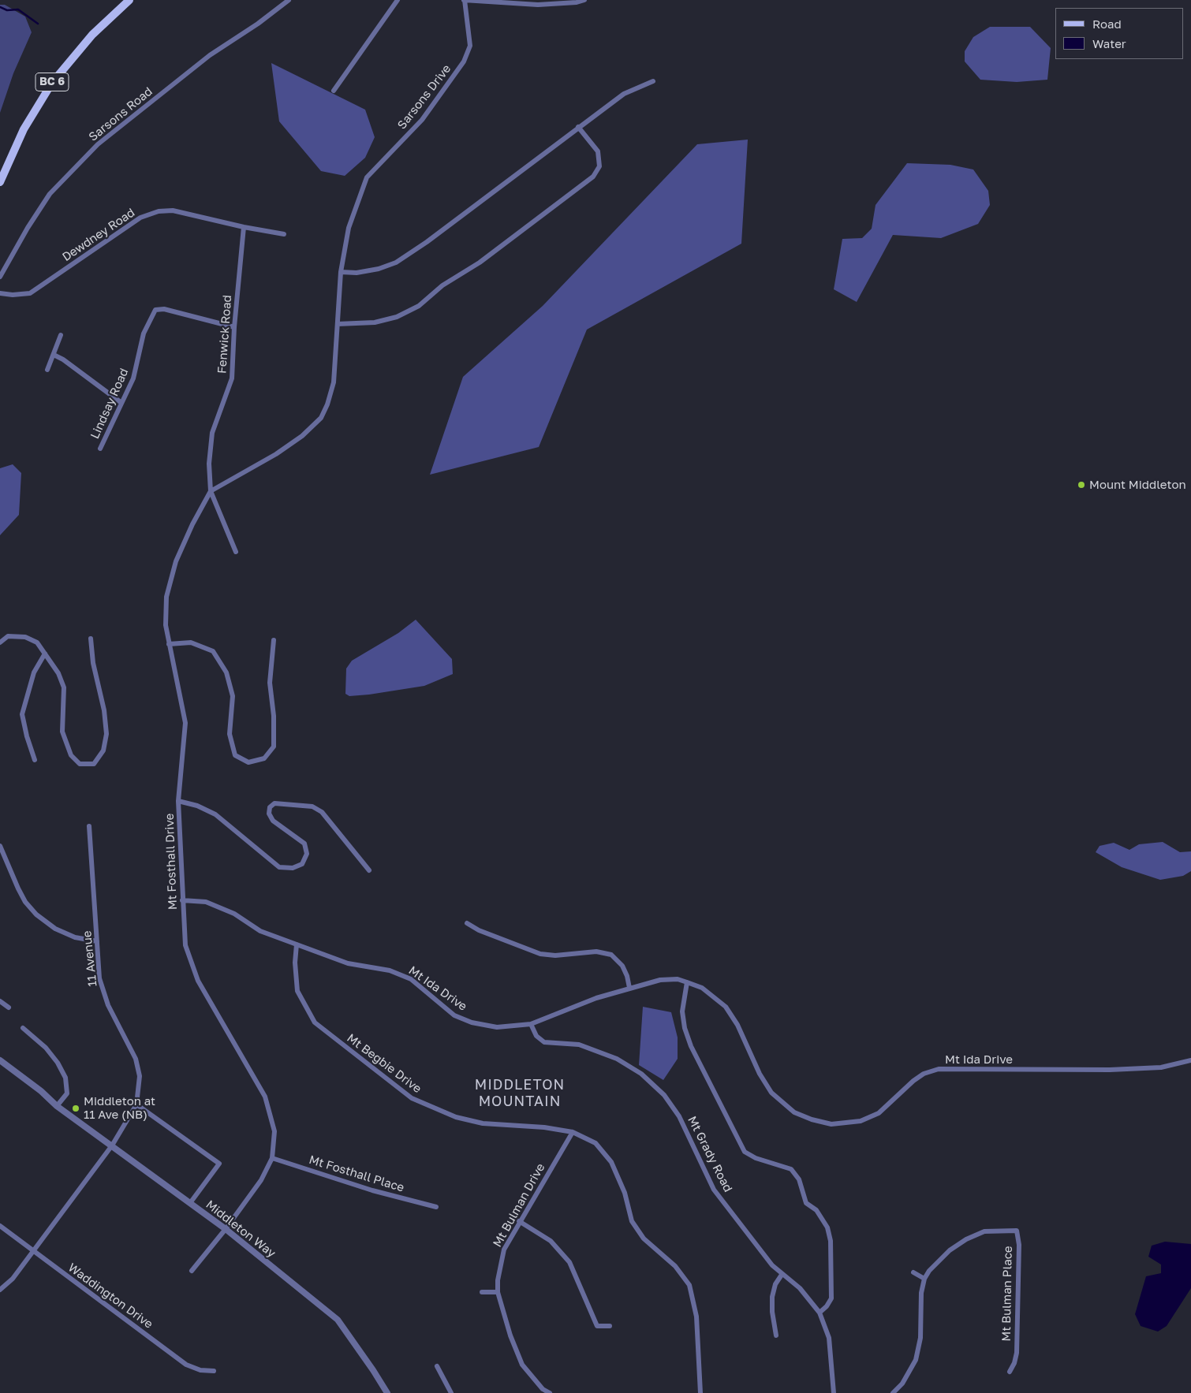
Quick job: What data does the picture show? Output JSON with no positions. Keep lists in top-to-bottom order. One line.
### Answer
{"streets":{"main road":["BC 6"],"street":["Sarsons Drive","Sarsons Road","Dewdney Road","Fenwick Road","Lindsay Road","Mt Fosthall Drive","11 Avenue","Mt Ida Drive","Mt Begbie Drive","Mt Grady Road","Mt Fosthall Place","Mt Bulman Drive","Middleton Way","Mt Bulman Place","Waddington Drive"]},"crossings":[["Sarsons Drive","Fenwick Road"],["Sarsons Drive","Mt Fosthall Drive"],["Dewdney Road","Fenwick Road"],["Fenwick Road","Lindsay Road"],["Fenwick Road","Mt Fosthall Drive"],["Mt Fosthall Drive","Mt Ida Drive"],["Mt Fosthall Drive","Mt Fosthall Place"],["Mt Fosthall Drive","Middleton Way"],["11 Avenue","Middleton Way"],["11 Avenue","Waddington Drive"],["Mt Ida Drive","Mt Begbie Drive"],["Mt Ida Drive","Mt Grady Road"],["Mt Begbie Drive","Mt Bulman Drive"]],"districts":["MIDDLETON MOUNTAIN"],"places":["Mount Middleton","Middleton at 11 Ave (NB)"],"legend":["Road","Water"]}
